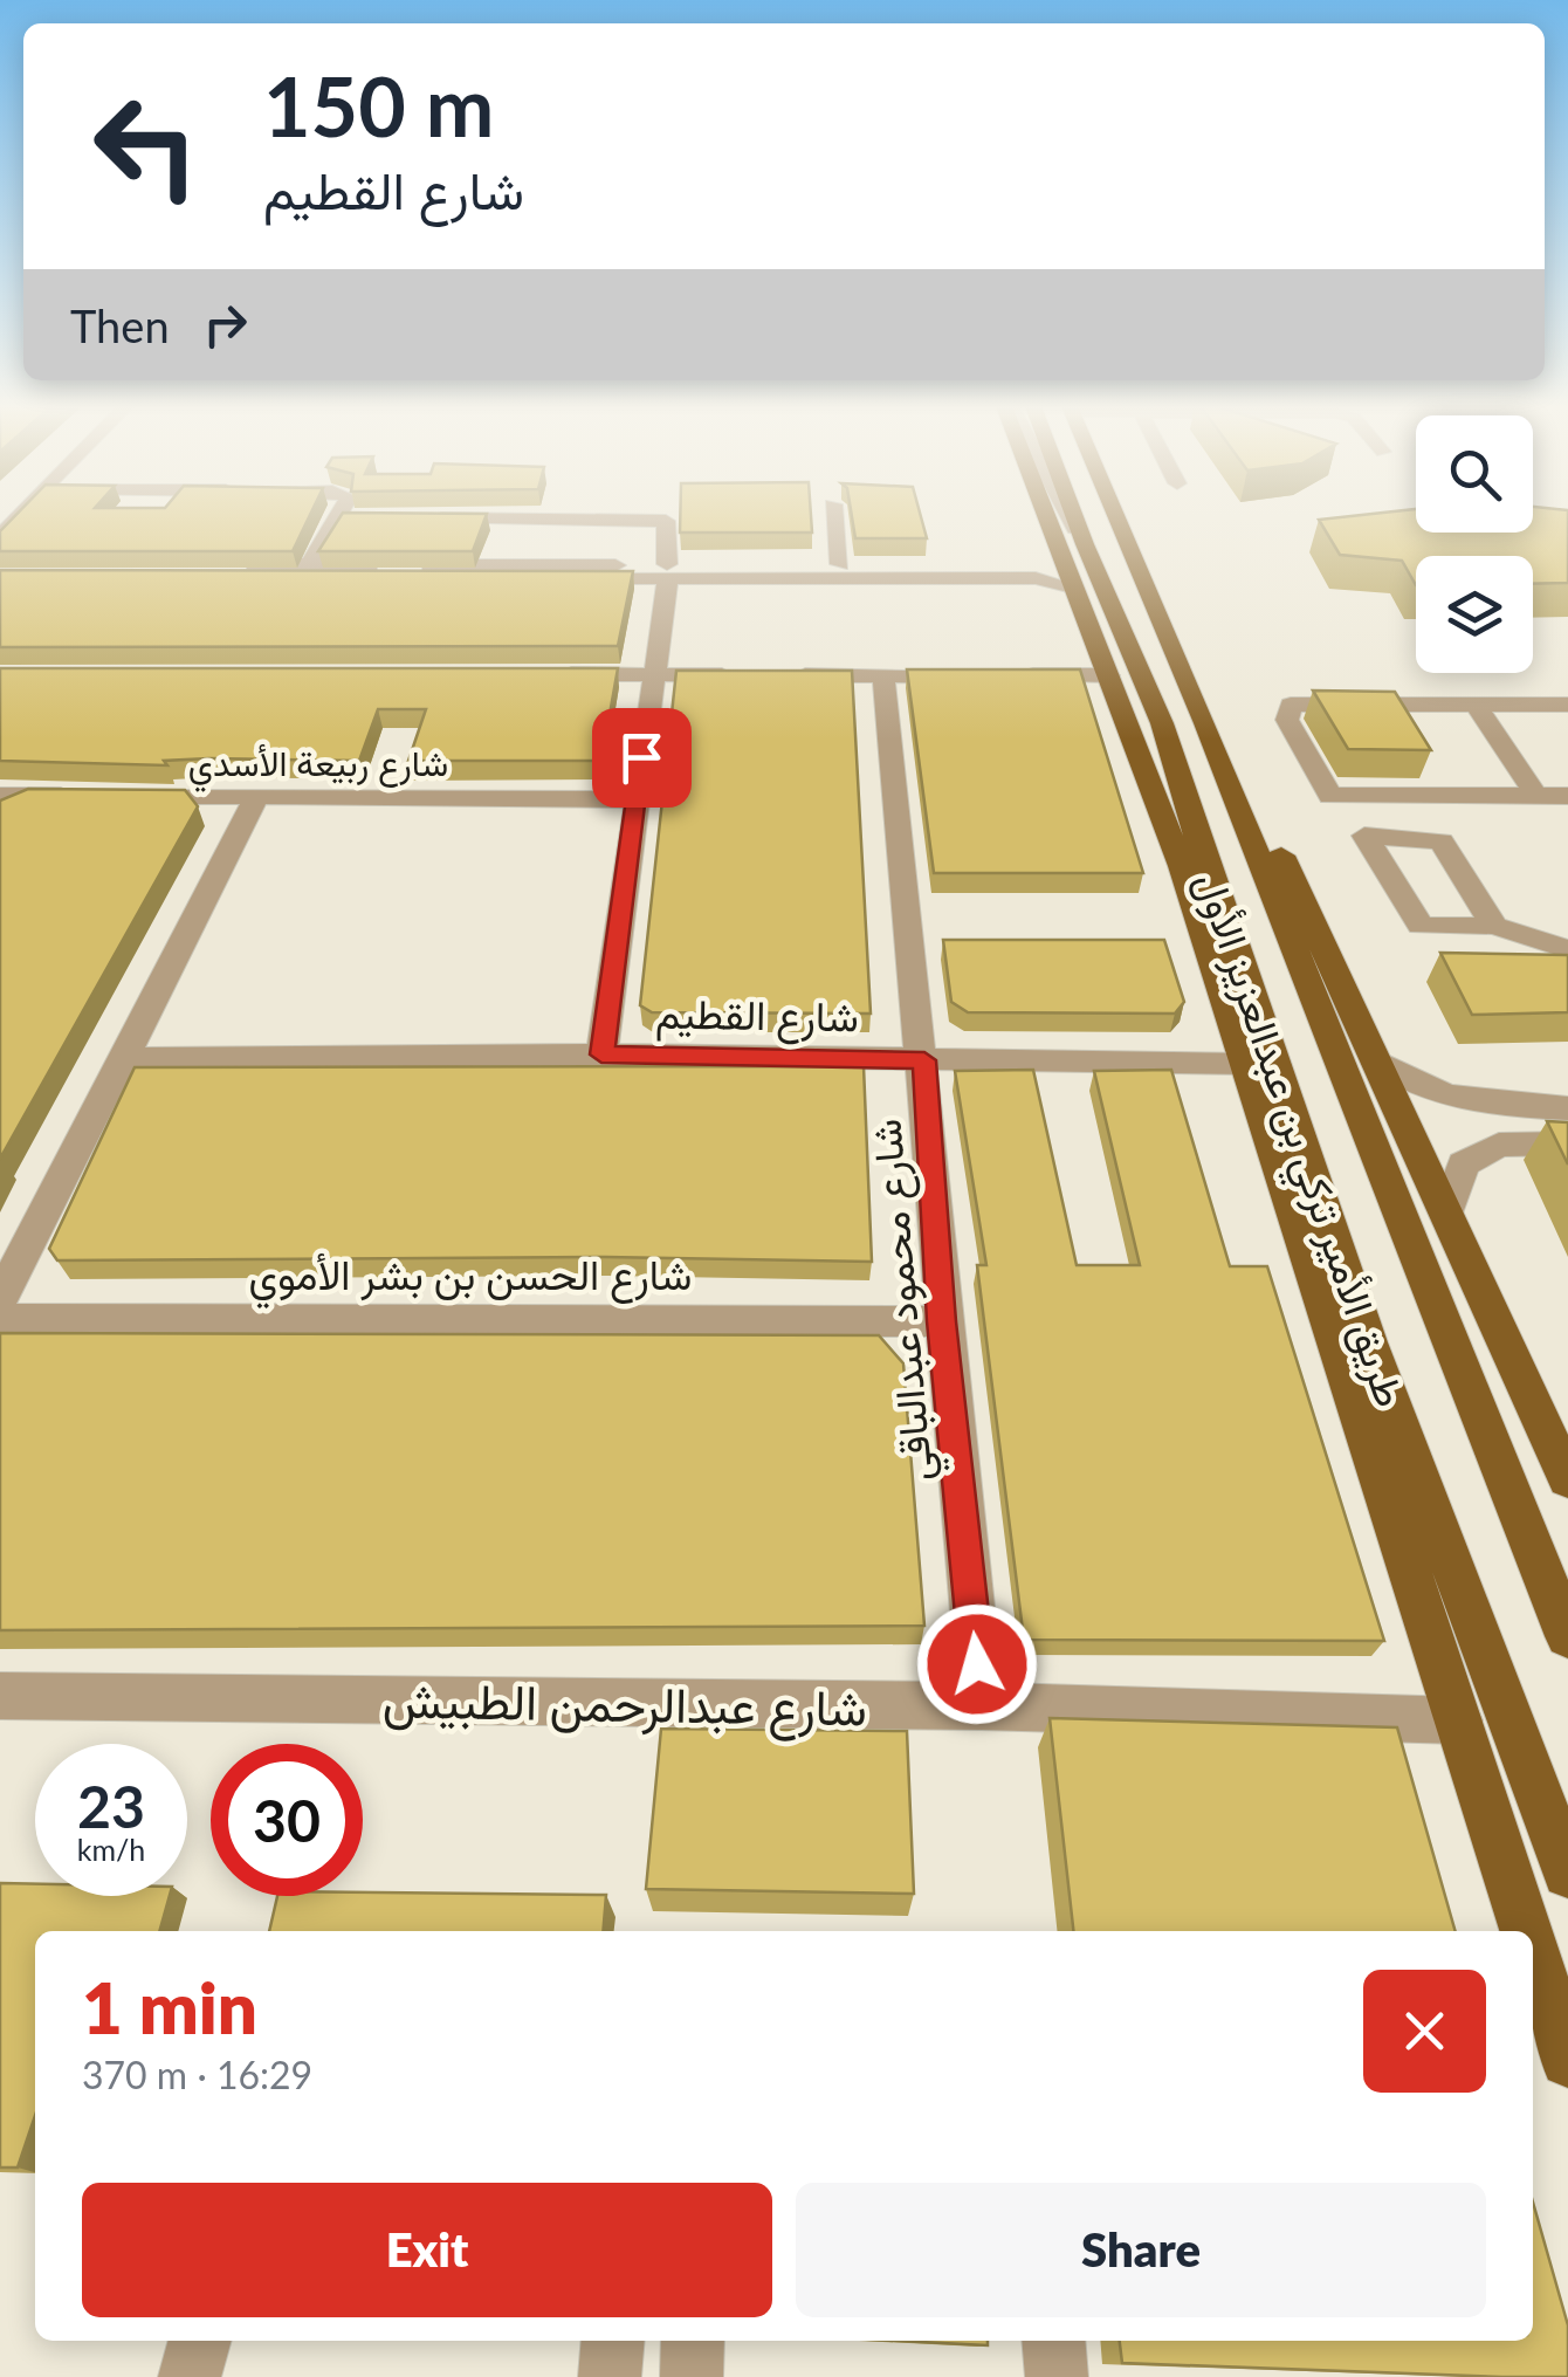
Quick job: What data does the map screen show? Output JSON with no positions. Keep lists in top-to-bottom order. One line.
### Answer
{"streets":{"main road":["طريق الأمير تركي بن عبدالعزيز الأول"],"street":["شارع ربيعة الأسدي","شارع القطيم","شارع الحسن بن بشر الأموي","شارع محمود عبدالباقي","شارع عبدالرحمن الطبيش"]},"crossings":[["شارع القطيم","شارع محمود عبدالباقي"],["شارع الحسن بن بشر الأموي","شارع محمود عبدالباقي"],["شارع محمود عبدالباقي","شارع عبدالرحمن الطبيش"]],"page":{"turn":["150 m","شارع القطيم"],"then":"Then","speed":"23 km/h","limit":"30","heading":["1 min","370 m · 16:29"],"buttons":["Exit","Share"]}}
